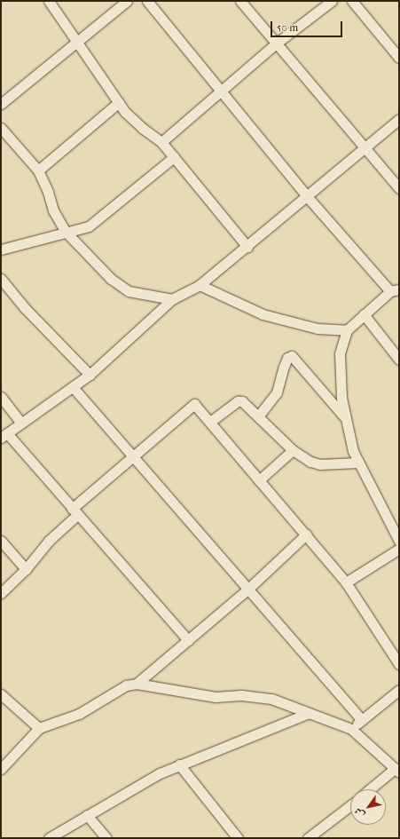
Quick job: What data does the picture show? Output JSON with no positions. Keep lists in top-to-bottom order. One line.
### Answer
{"scale_bar":"50 m","north":"bottom left"}
